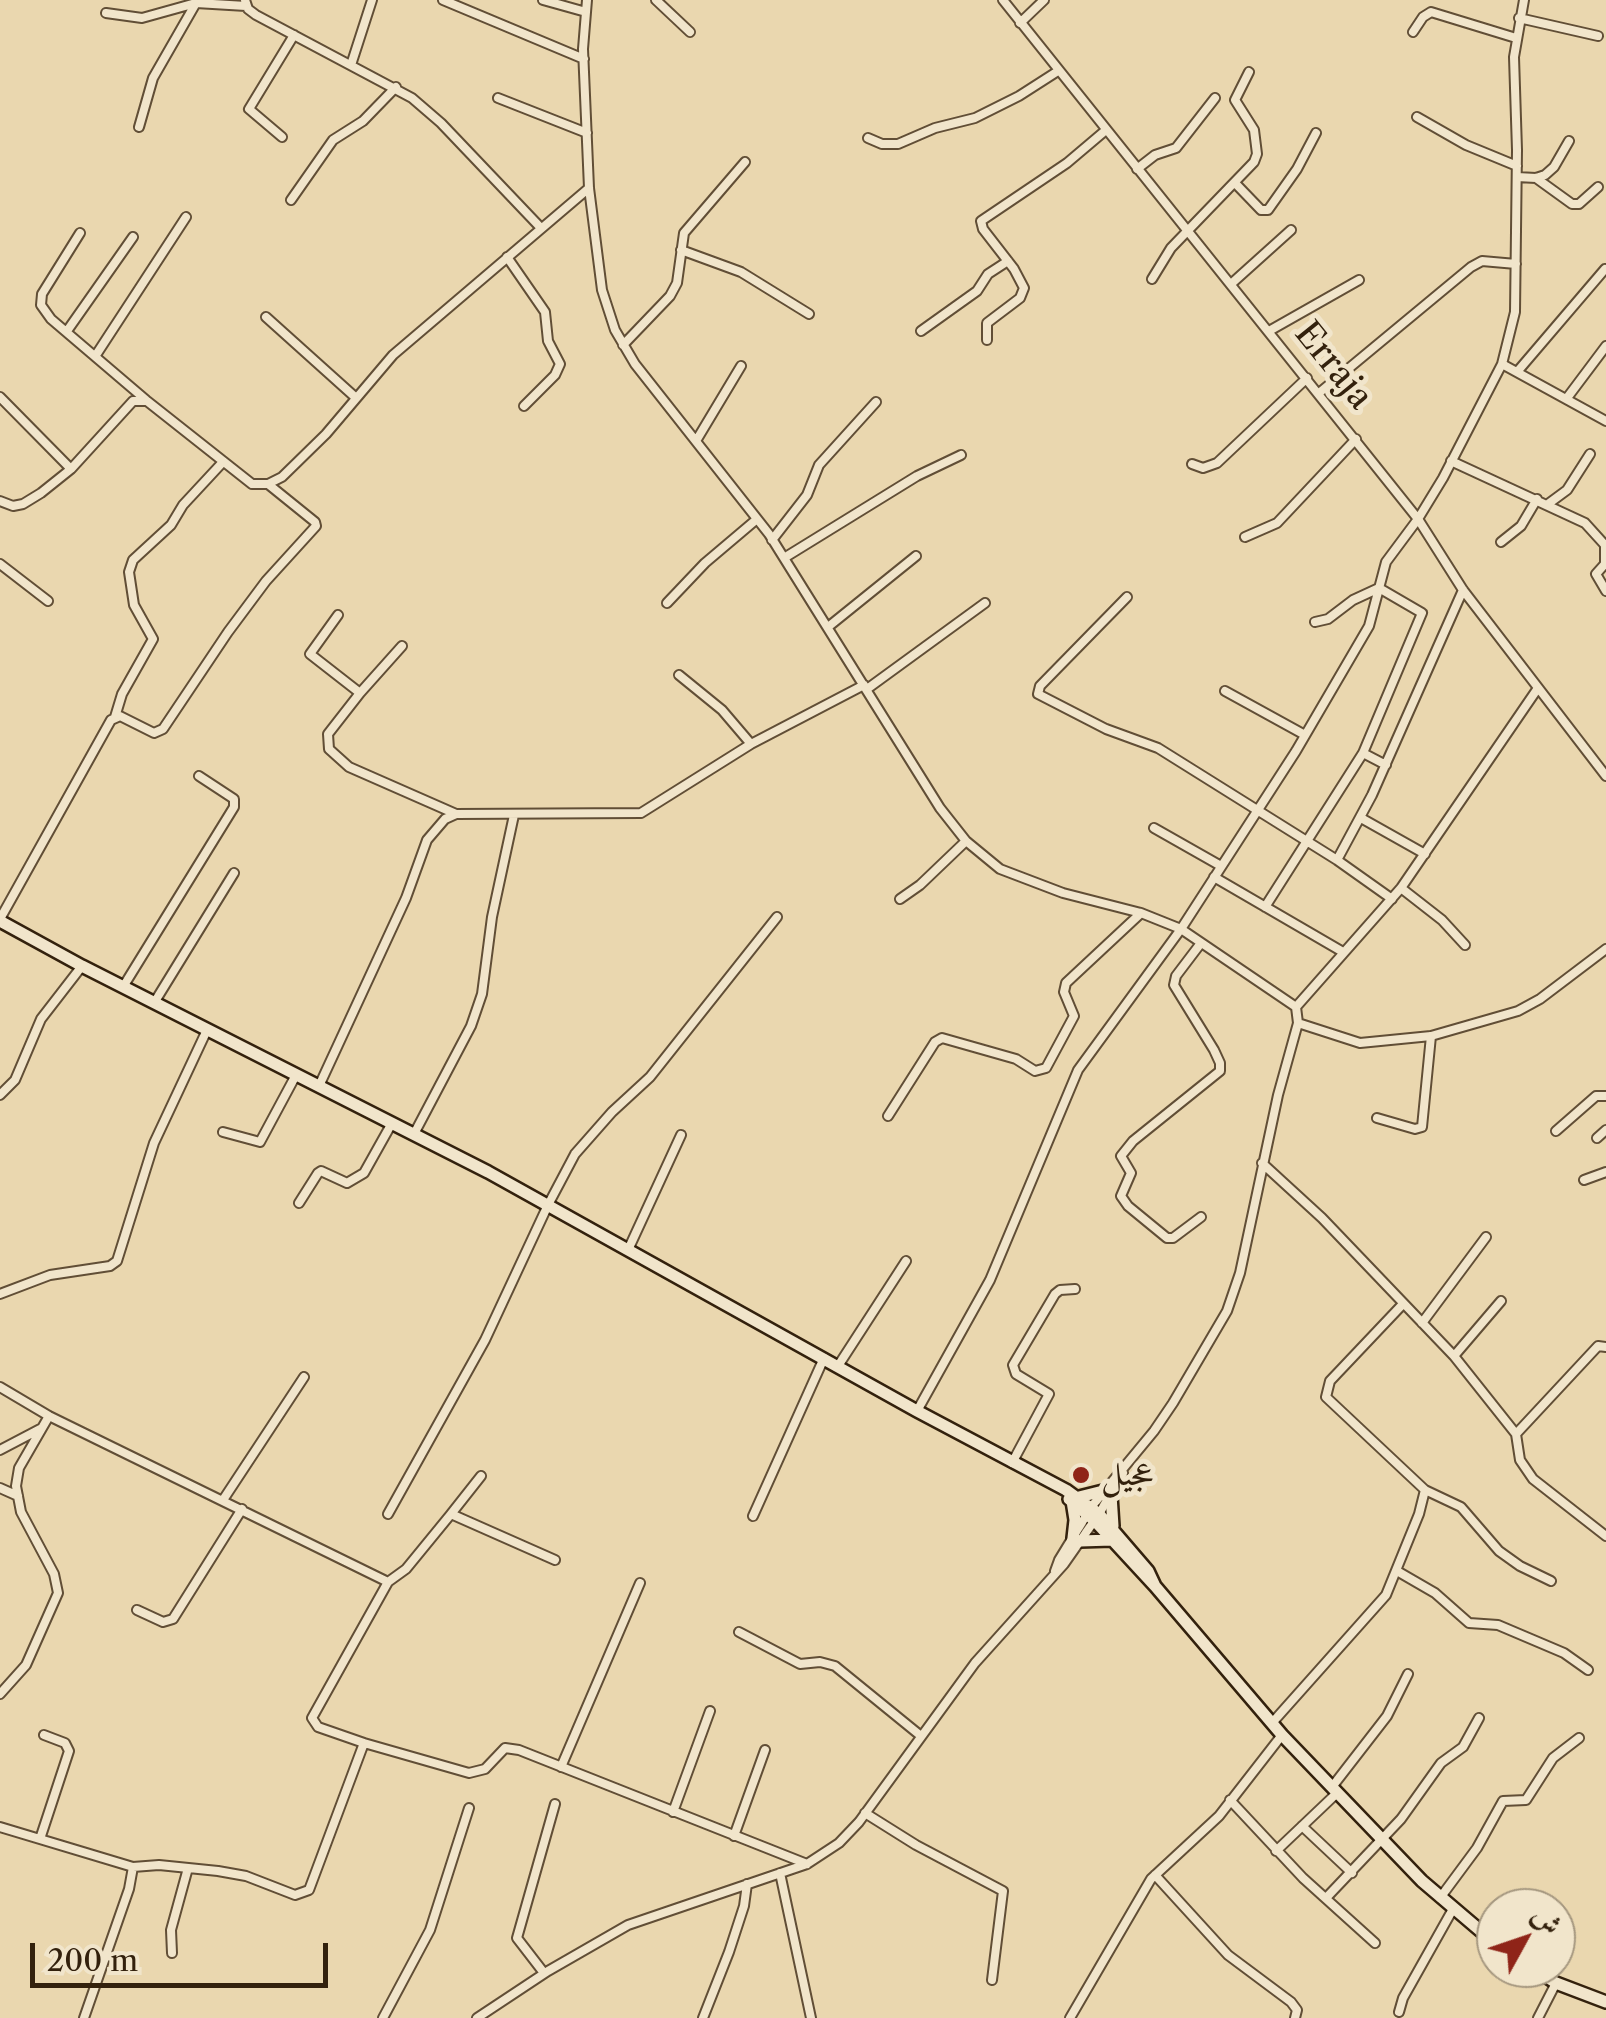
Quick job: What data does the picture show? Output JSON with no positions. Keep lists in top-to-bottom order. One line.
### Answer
{"streets":{"street":["Erraja"]},"places":["عجيل"],"scale_bar":"200 m","north":"top right"}
